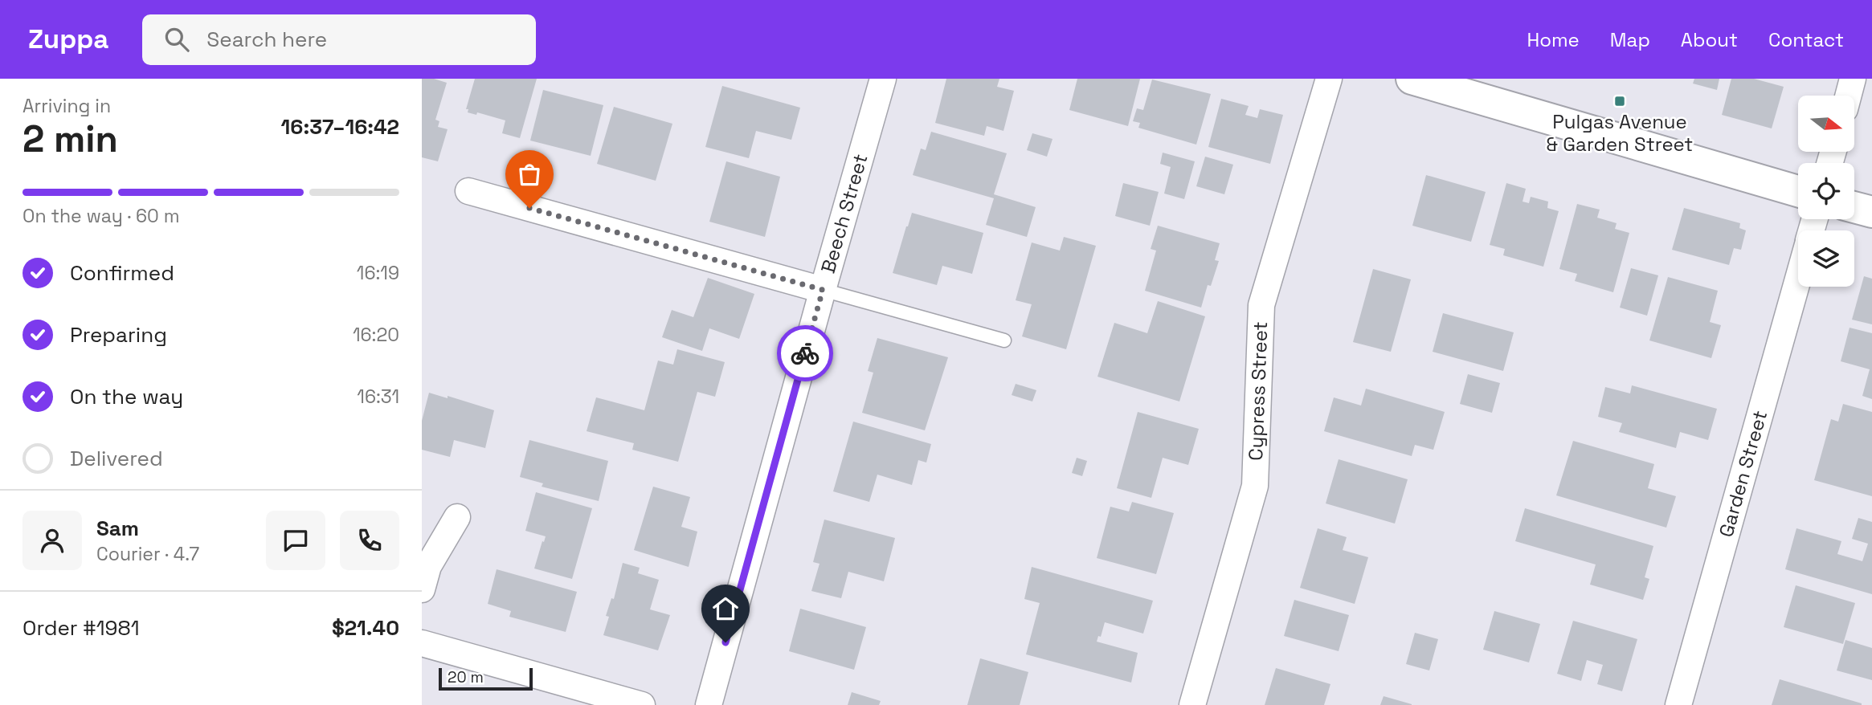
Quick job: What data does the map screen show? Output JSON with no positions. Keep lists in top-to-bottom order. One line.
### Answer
{"streets":{"street":["Beech Street","Cypress Street","Garden Street"]},"places":{"transit":["Pulgas Avenue & Garden Street"]},"scale_bar":"20 m","north":"right","page":{"header":"Zuppa","search":"Search here","nav":["Home","Map","About","Contact"],"heading":["2 min","Arriving in","16:37–16:42"],"panel":["Sam","Courier · 4.7","Order #1981","$21.40"],"bar":"On the way · 60 m","list":[["Confirmed","16:19"],["Preparing","16:20"],["On the way","16:31"],"Delivered"],"scale":"20 m"}}
